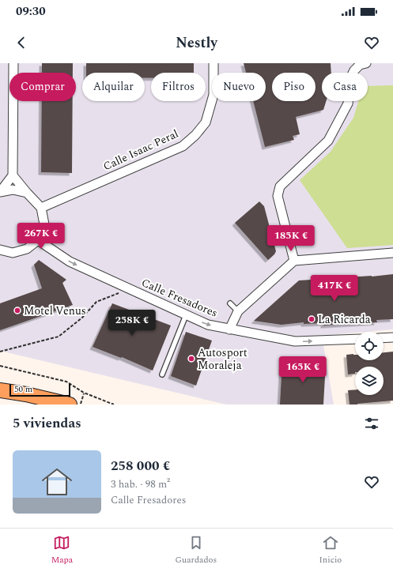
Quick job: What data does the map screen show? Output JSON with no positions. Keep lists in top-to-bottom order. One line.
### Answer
{"streets":{"street":["Calle Isaac Peral","Calle Fresadores"]},"one_way":["Calle Fresadores"],"places":["Motel Venus","La Ricarda","Autosport Moraleja"],"scale_bar":"50 m","page":{"status":"09:30","header":"Nestly","chip":["Comprar","Alquilar","Filtros","Nuevo","Piso","Casa"],"price":["267K €","185K €","417K €","258K €","165K €"],"scale":"50 m","heading":"5 viviendas","list":[{"name":"258 000 €","note":"3 hab. · 98 m² · Calle Fresadores"}],"tabs":["Mapa","Guardados","Inicio"]}}
